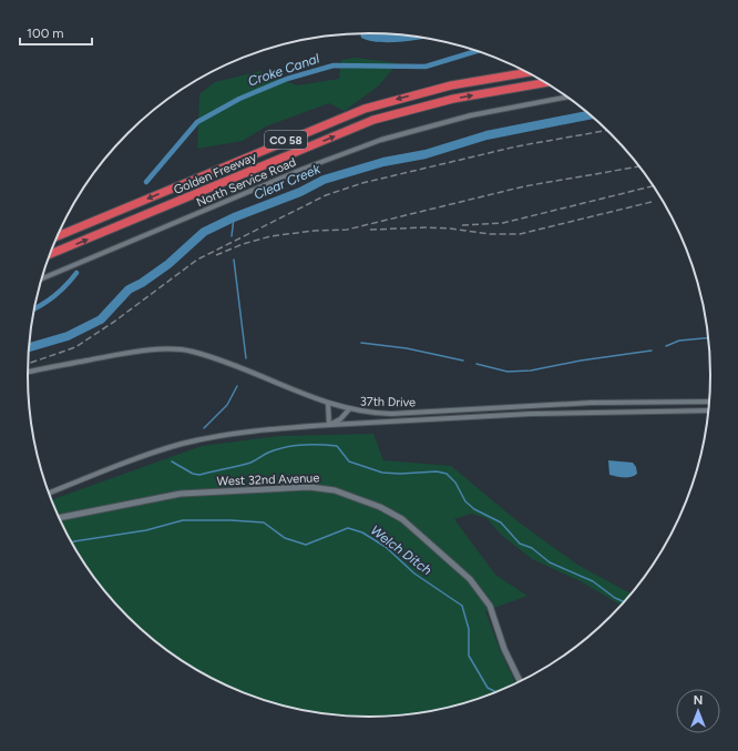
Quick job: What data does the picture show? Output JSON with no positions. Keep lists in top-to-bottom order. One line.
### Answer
{"streets":{"highway":["CO 58","Golden Freeway"],"street":["North Service Road","37th Drive","West 32nd Avenue"]},"water":["Croke Canal","Clear Creek","Welch Ditch"],"scale_bar":"100 m","north":"top"}
